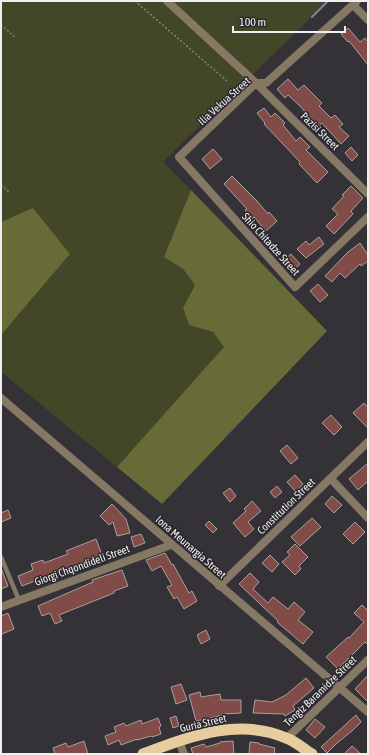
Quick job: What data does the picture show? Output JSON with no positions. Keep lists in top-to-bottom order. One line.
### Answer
{"streets":{"highway":["Guria Street"],"street":["Ilia Vekua Street","Pazisi Street","Shio Chitadze Street","Constitution Street","Iona Meunargia Street","Giorgi Chqondideli Street","Tengiz Baramidze Street"]},"crossings":[["Ilia Vekua Street","Pazisi Street"],["Ilia Vekua Street","Shio Chitadze Street"],["Constitution Street","Iona Meunargia Street"],["Iona Meunargia Street","Giorgi Chqondideli Street"],["Iona Meunargia Street","Tengiz Baramidze Street"],["Tengiz Baramidze Street","Guria Street"]],"scale_bar":"100 m"}
